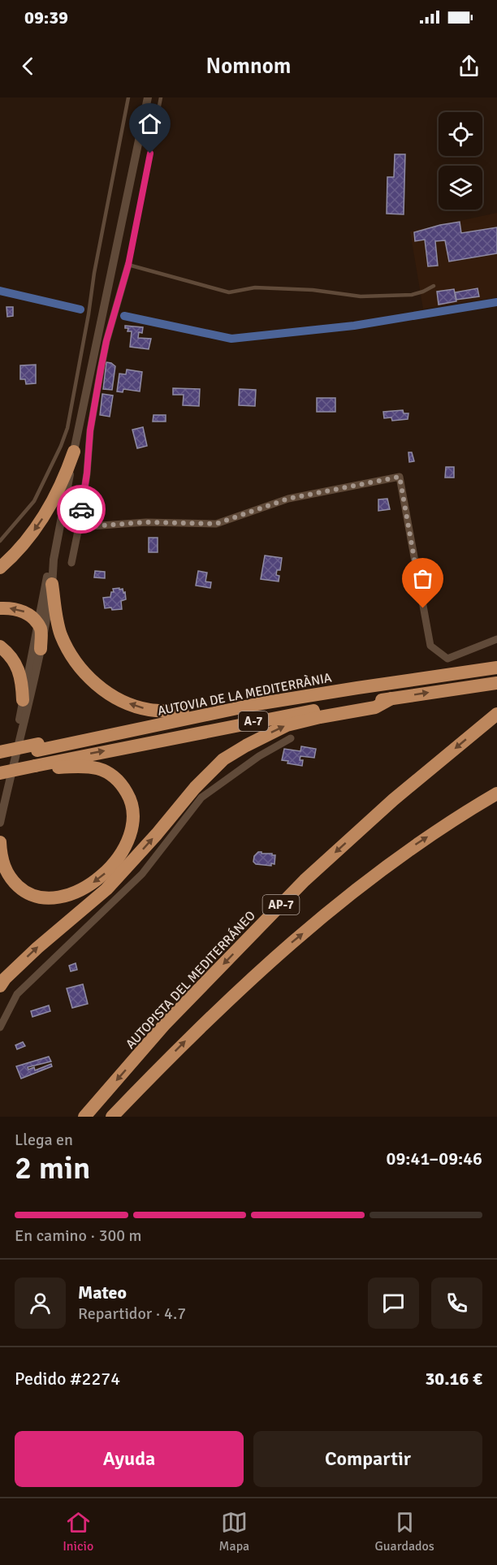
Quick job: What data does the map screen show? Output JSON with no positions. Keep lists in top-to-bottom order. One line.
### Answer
{"streets":{"highway":["AUTOVIA DE LA MEDITERRÀNIA","A-7","AP-7","AUTOPISTA DEL MEDITERRÁNEO"]},"page":{"status":"09:39","header":"Nomnom","heading":["2 min","Llega en","09:41–09:46"],"panel":["Mateo","Repartidor · 4.7","Pedido #2274","30.16 €"],"bar":"En camino · 300 m","buttons":["Ayuda","Compartir"],"tabs":["Inicio","Mapa","Guardados"]}}
